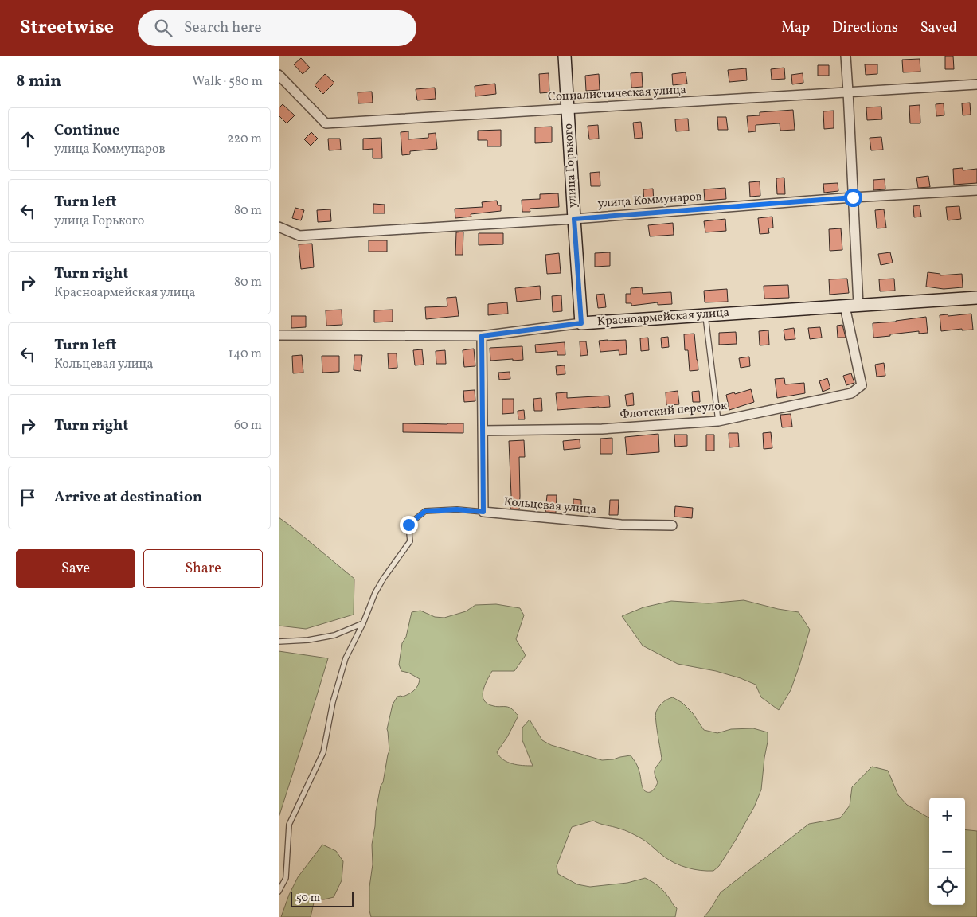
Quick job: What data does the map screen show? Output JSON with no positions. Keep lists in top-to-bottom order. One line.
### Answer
{"streets":{"street":["Социалистическая улица","улица Горького","улица Коммунаров","Красноармейская улица","Флотский переулок","Кольцевая улица"]},"crossings":[["Социалистическая улица","улица Горького"],["улица Горького","улица Коммунаров"],["улица Горького","Красноармейская улица"],["Красноармейская улица","Флотский переулок"]],"scale_bar":"50 m","page":{"header":"Streetwise","search":"Search here","nav":["Map","Directions","Saved"],"heading":["8 min","Walk · 580 m"],"list":[["Continue","улица Коммунаров","220 m"],["Turn left","улица Горького","80 m"],["Turn right","Красноармейская улица","80 m"],["Turn left","Кольцевая улица","140 m"],["Turn right","60 m"],"Arrive at destination"],"buttons":["Save","Share"],"map_buttons":["+","−"],"scale":"50 m"}}
